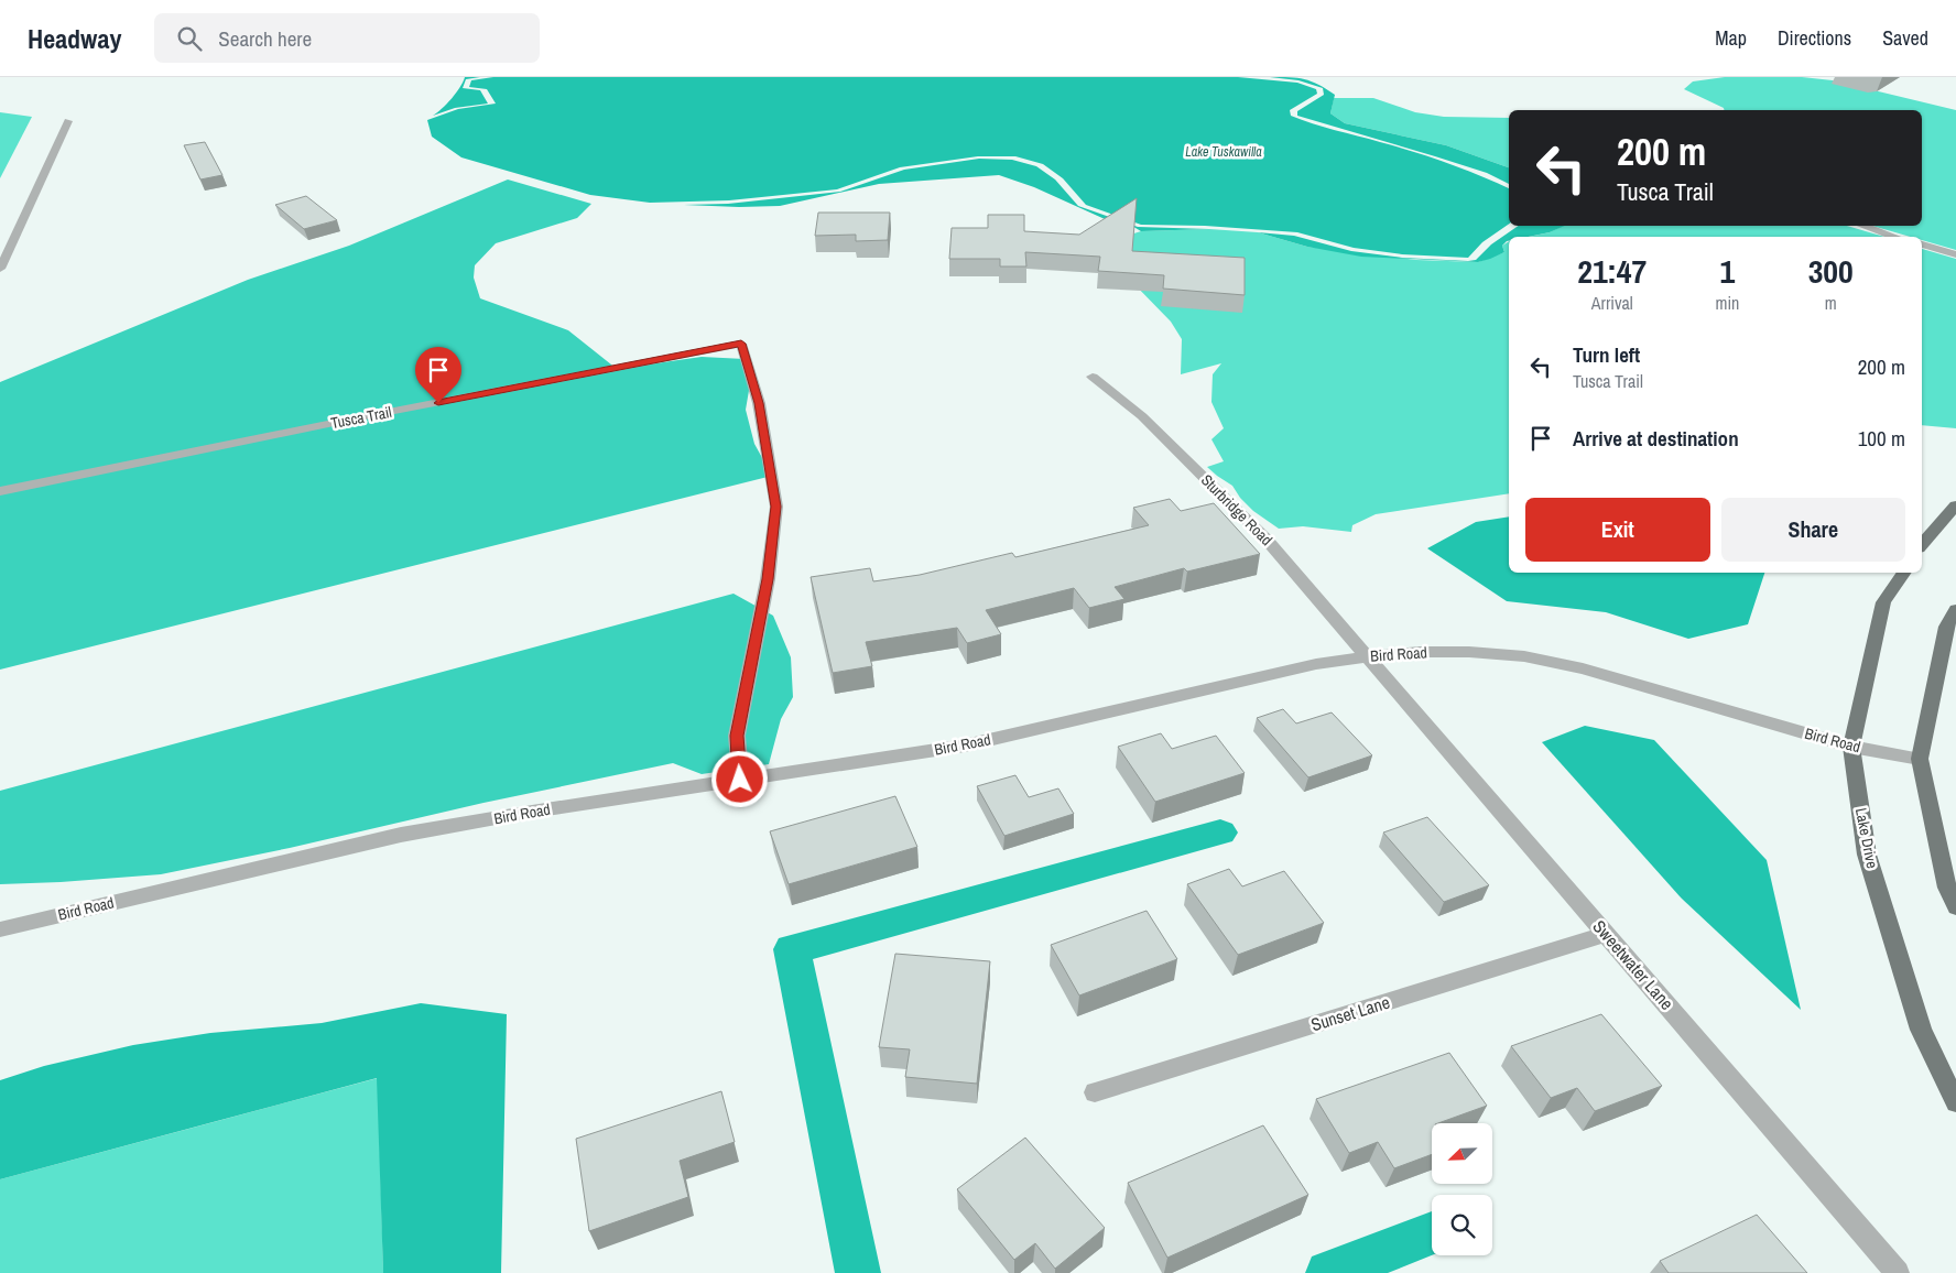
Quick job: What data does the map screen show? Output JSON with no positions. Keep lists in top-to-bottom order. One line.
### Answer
{"streets":{"main road":["Lake Drive"],"street":["Tusca Trail","Sturbridge Road","Bird Road","Sweetwater Lane","Sunset Lane"]},"crossings":[["Tusca Trail","Bird Road"],["Sturbridge Road","Bird Road"],["Sturbridge Road","Sweetwater Lane"],["Bird Road","Lake Drive"],["Bird Road","Sweetwater Lane"],["Sweetwater Lane","Sunset Lane"]],"water":["Lake Tuskawilla"],"north":"bottom left","page":{"header":"Headway","search":"Search here","nav":["Map","Directions","Saved"],"turn":["200 m","Tusca Trail"],"eta":["21:47","Arrival","1","min","300","m"],"list":[{"name":"Turn left","note":"Tusca Trail","value":"200 m"},{"name":"Arrive at destination","value":"100 m"}],"buttons":["Exit","Share"]}}
